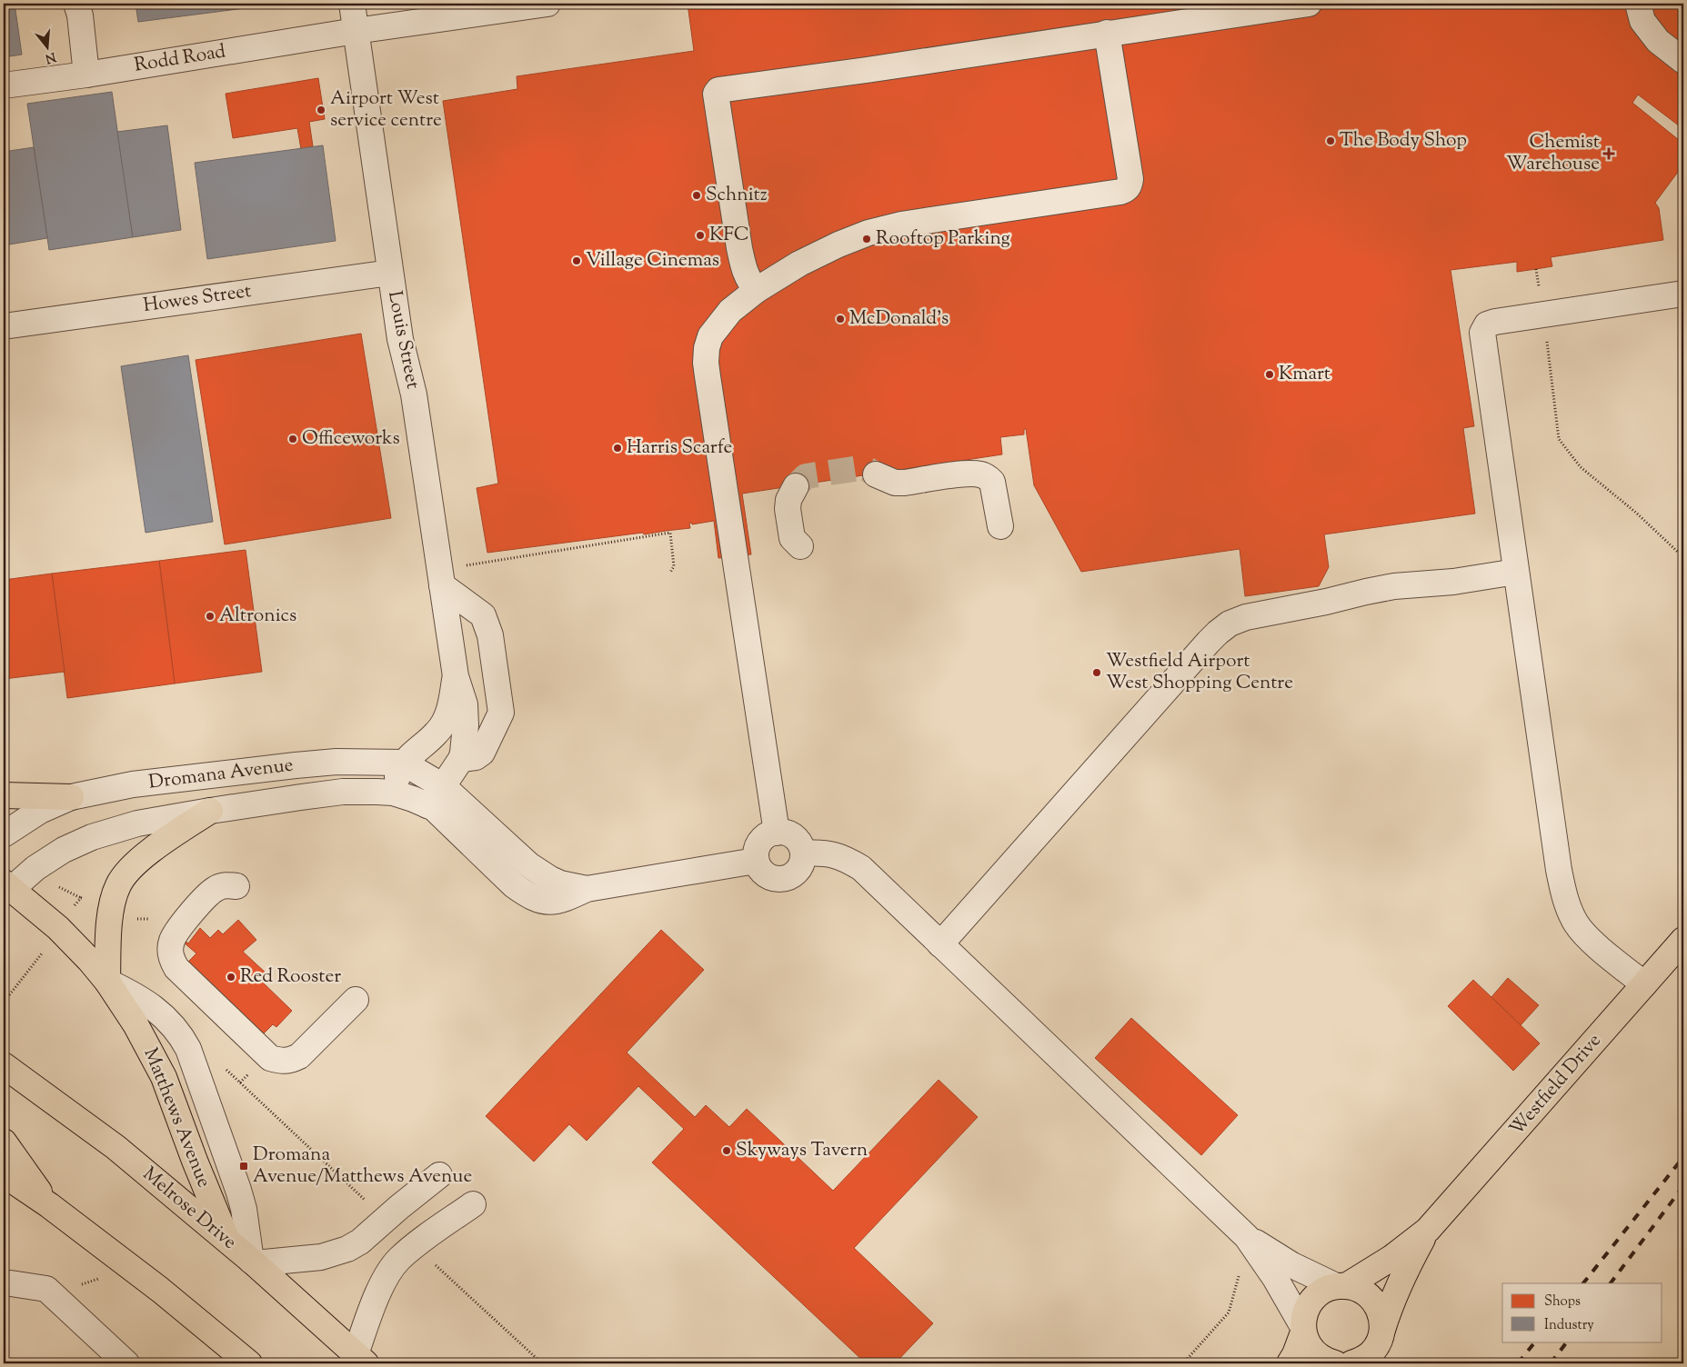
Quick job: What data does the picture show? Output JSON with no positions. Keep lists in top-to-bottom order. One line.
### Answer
{"streets":{"main road":["Westfield Drive","Matthews Avenue","Melrose Drive"],"street":["Rodd Road","Howes Street","Louis Street","Dromana Avenue"]},"crossings":[["Rodd Road","Louis Street"],["Howes Street","Louis Street"],["Louis Street","Dromana Avenue"],["Dromana Avenue","Matthews Avenue"],["Matthews Avenue","Melrose Drive"]],"places":{"other":["Airport West service centre","The Body Shop","Schnitz","KFC","Rooftop Parking","Village Cinemas","McDonald's","Kmart","Officeworks","Harris Scarfe","Altronics","Westfield Airport West Shopping Centre","Red Rooster","Skyways Tavern"],"health":["Chemist Warehouse"],"transit":["Dromana Avenue/Matthews Avenue"]},"legend":["Shops","Industry"],"north":"bottom"}
